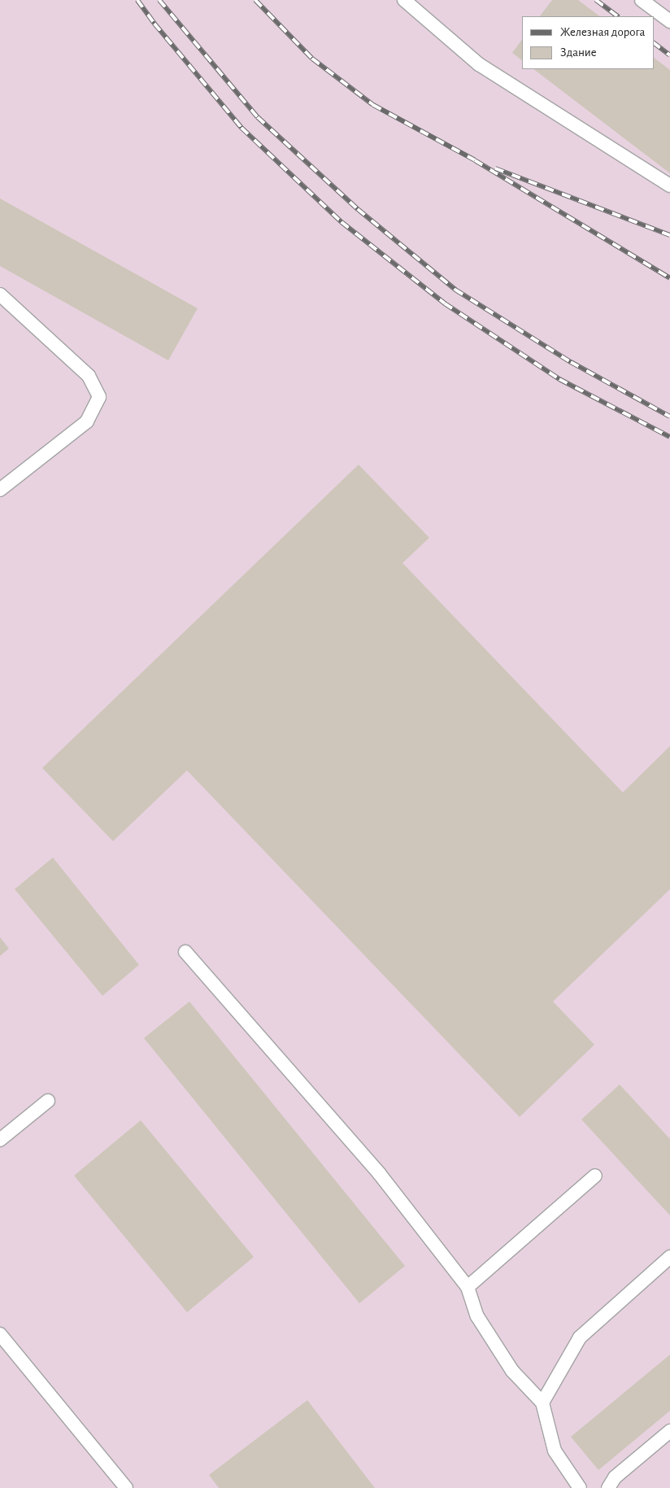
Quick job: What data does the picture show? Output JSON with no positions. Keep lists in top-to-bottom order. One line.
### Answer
{"legend":["Железная дорога","Здание"]}
